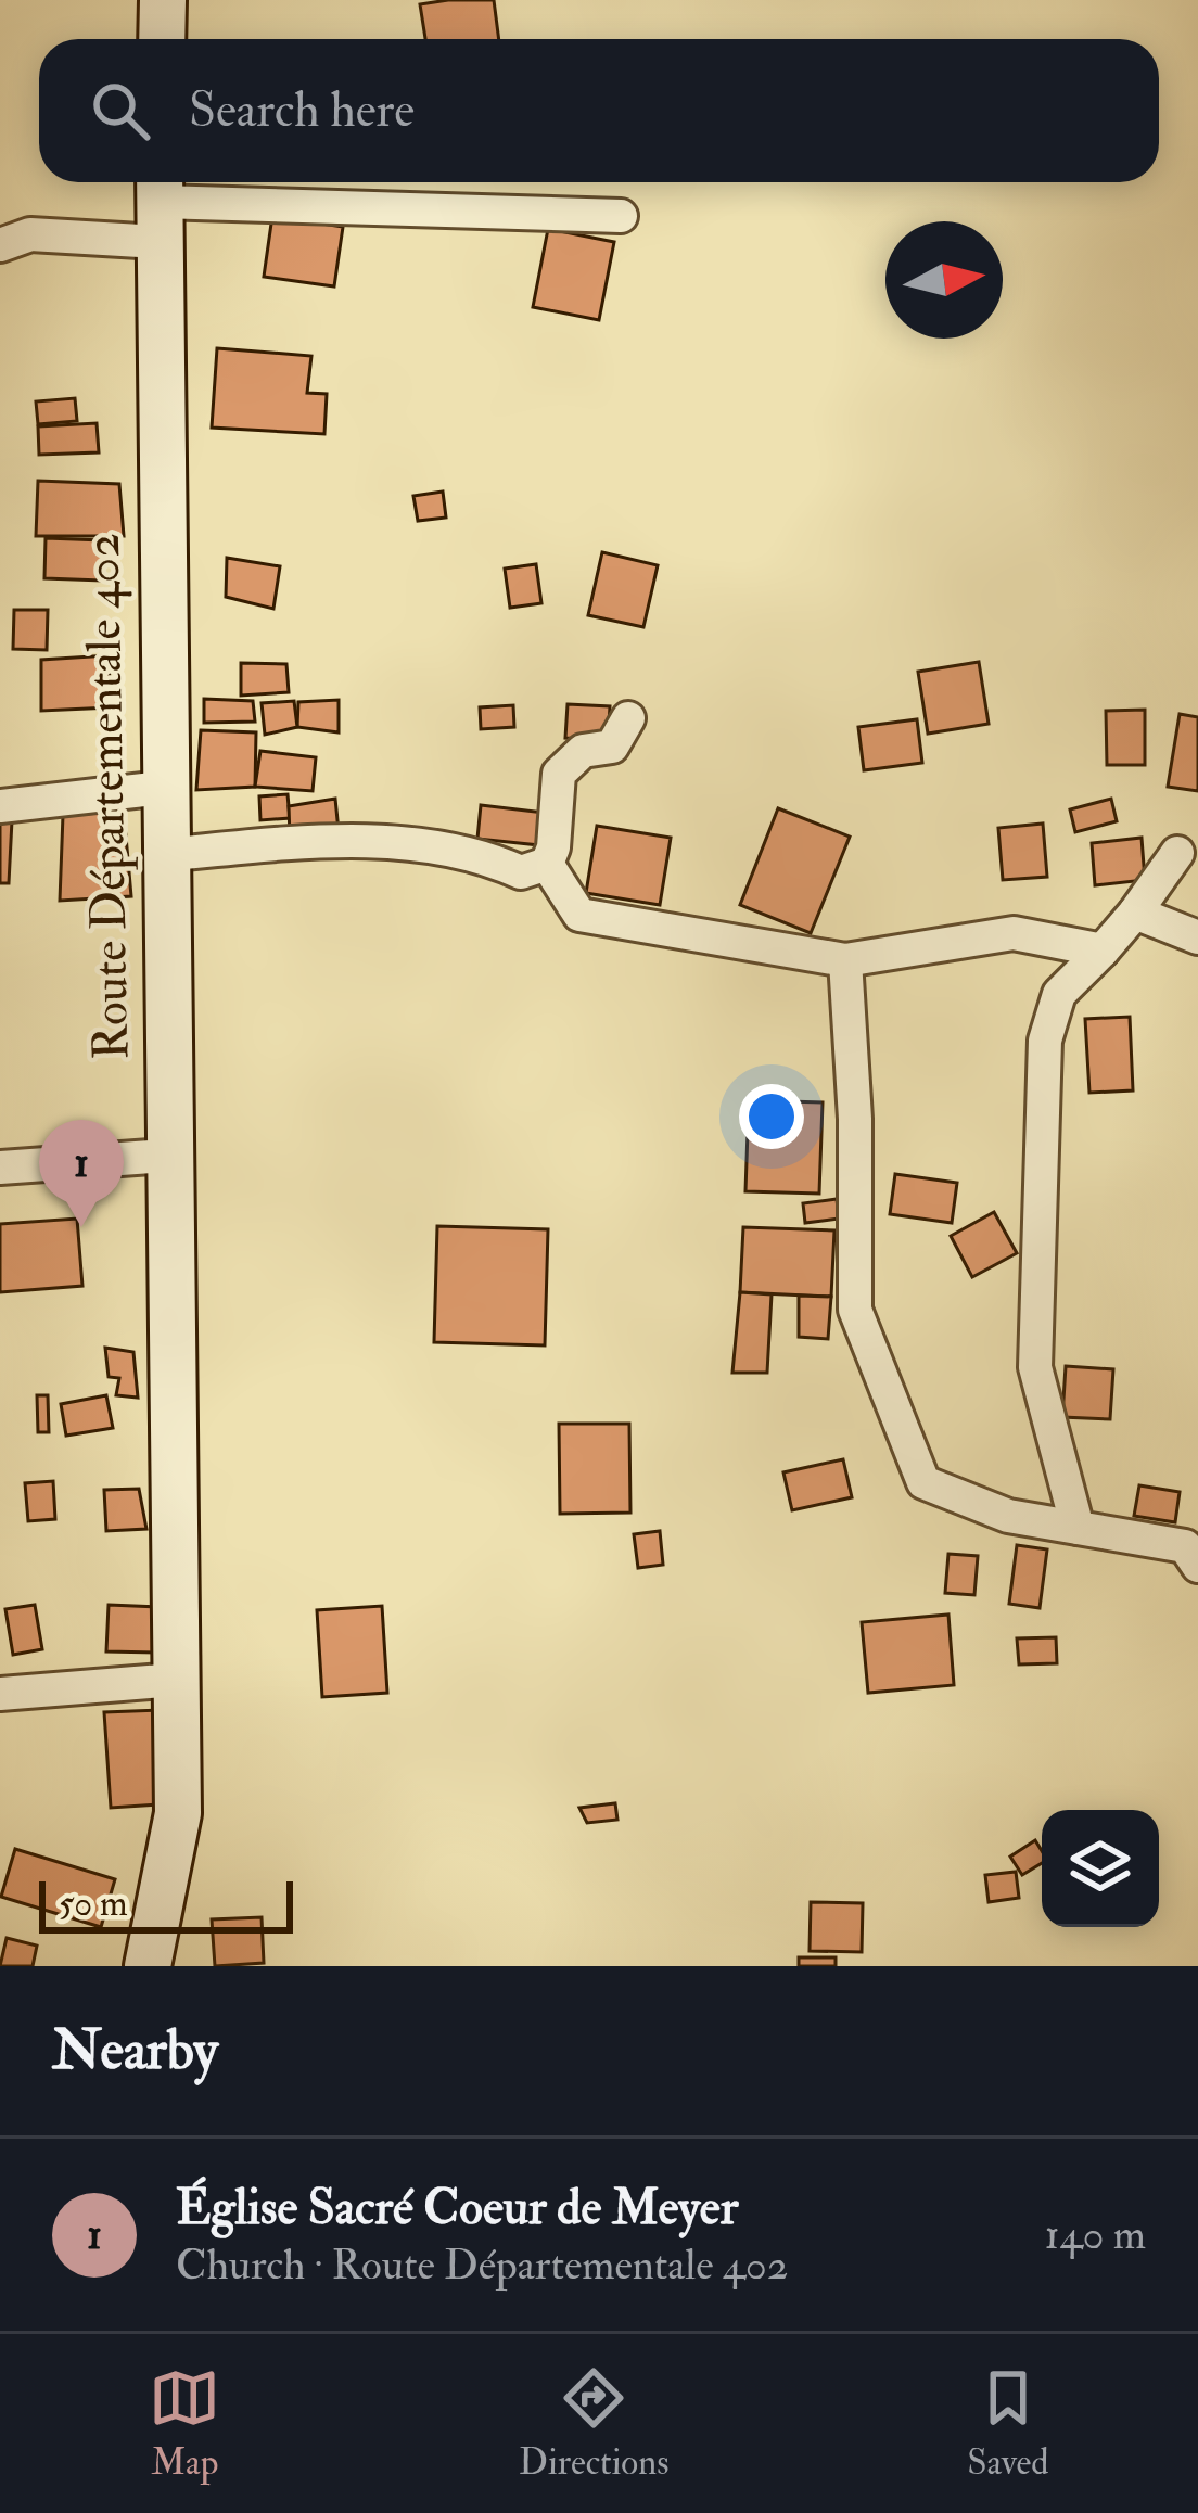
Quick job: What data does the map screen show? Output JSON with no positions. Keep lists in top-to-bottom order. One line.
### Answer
{"streets":{"main road":["Route Départementale 402"]},"scale_bar":"50 m","north":"right","page":{"search":"Search here","pins":"1","scale":"50 m","heading":"Nearby","list":[{"mark":"1","name":"Église Sacré Coeur de Meyer","note":"Church · Route Départementale 402","value":"140 m"}],"nav":["Map","Directions","Saved"]}}
